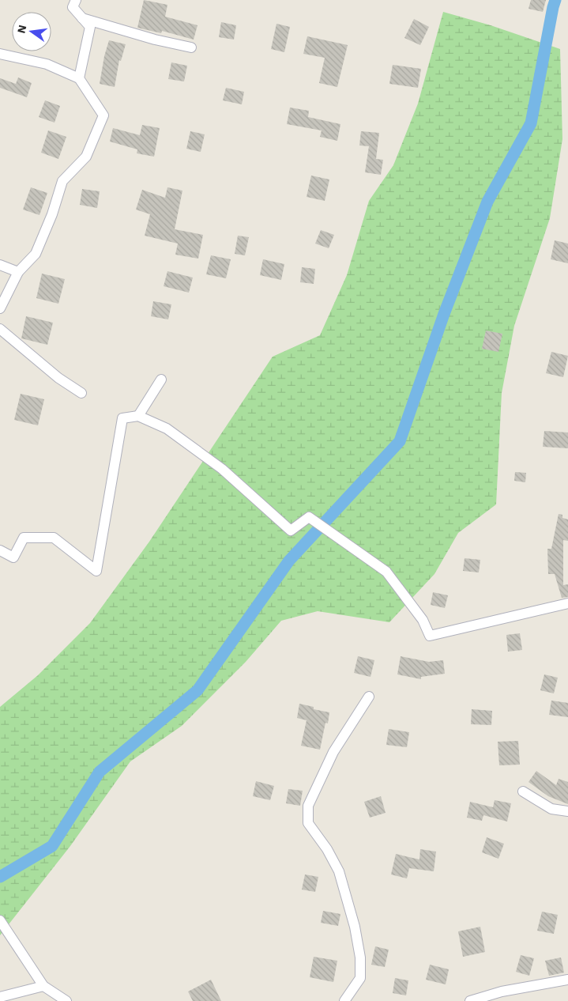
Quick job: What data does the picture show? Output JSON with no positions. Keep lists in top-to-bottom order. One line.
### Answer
{"north":"left"}
